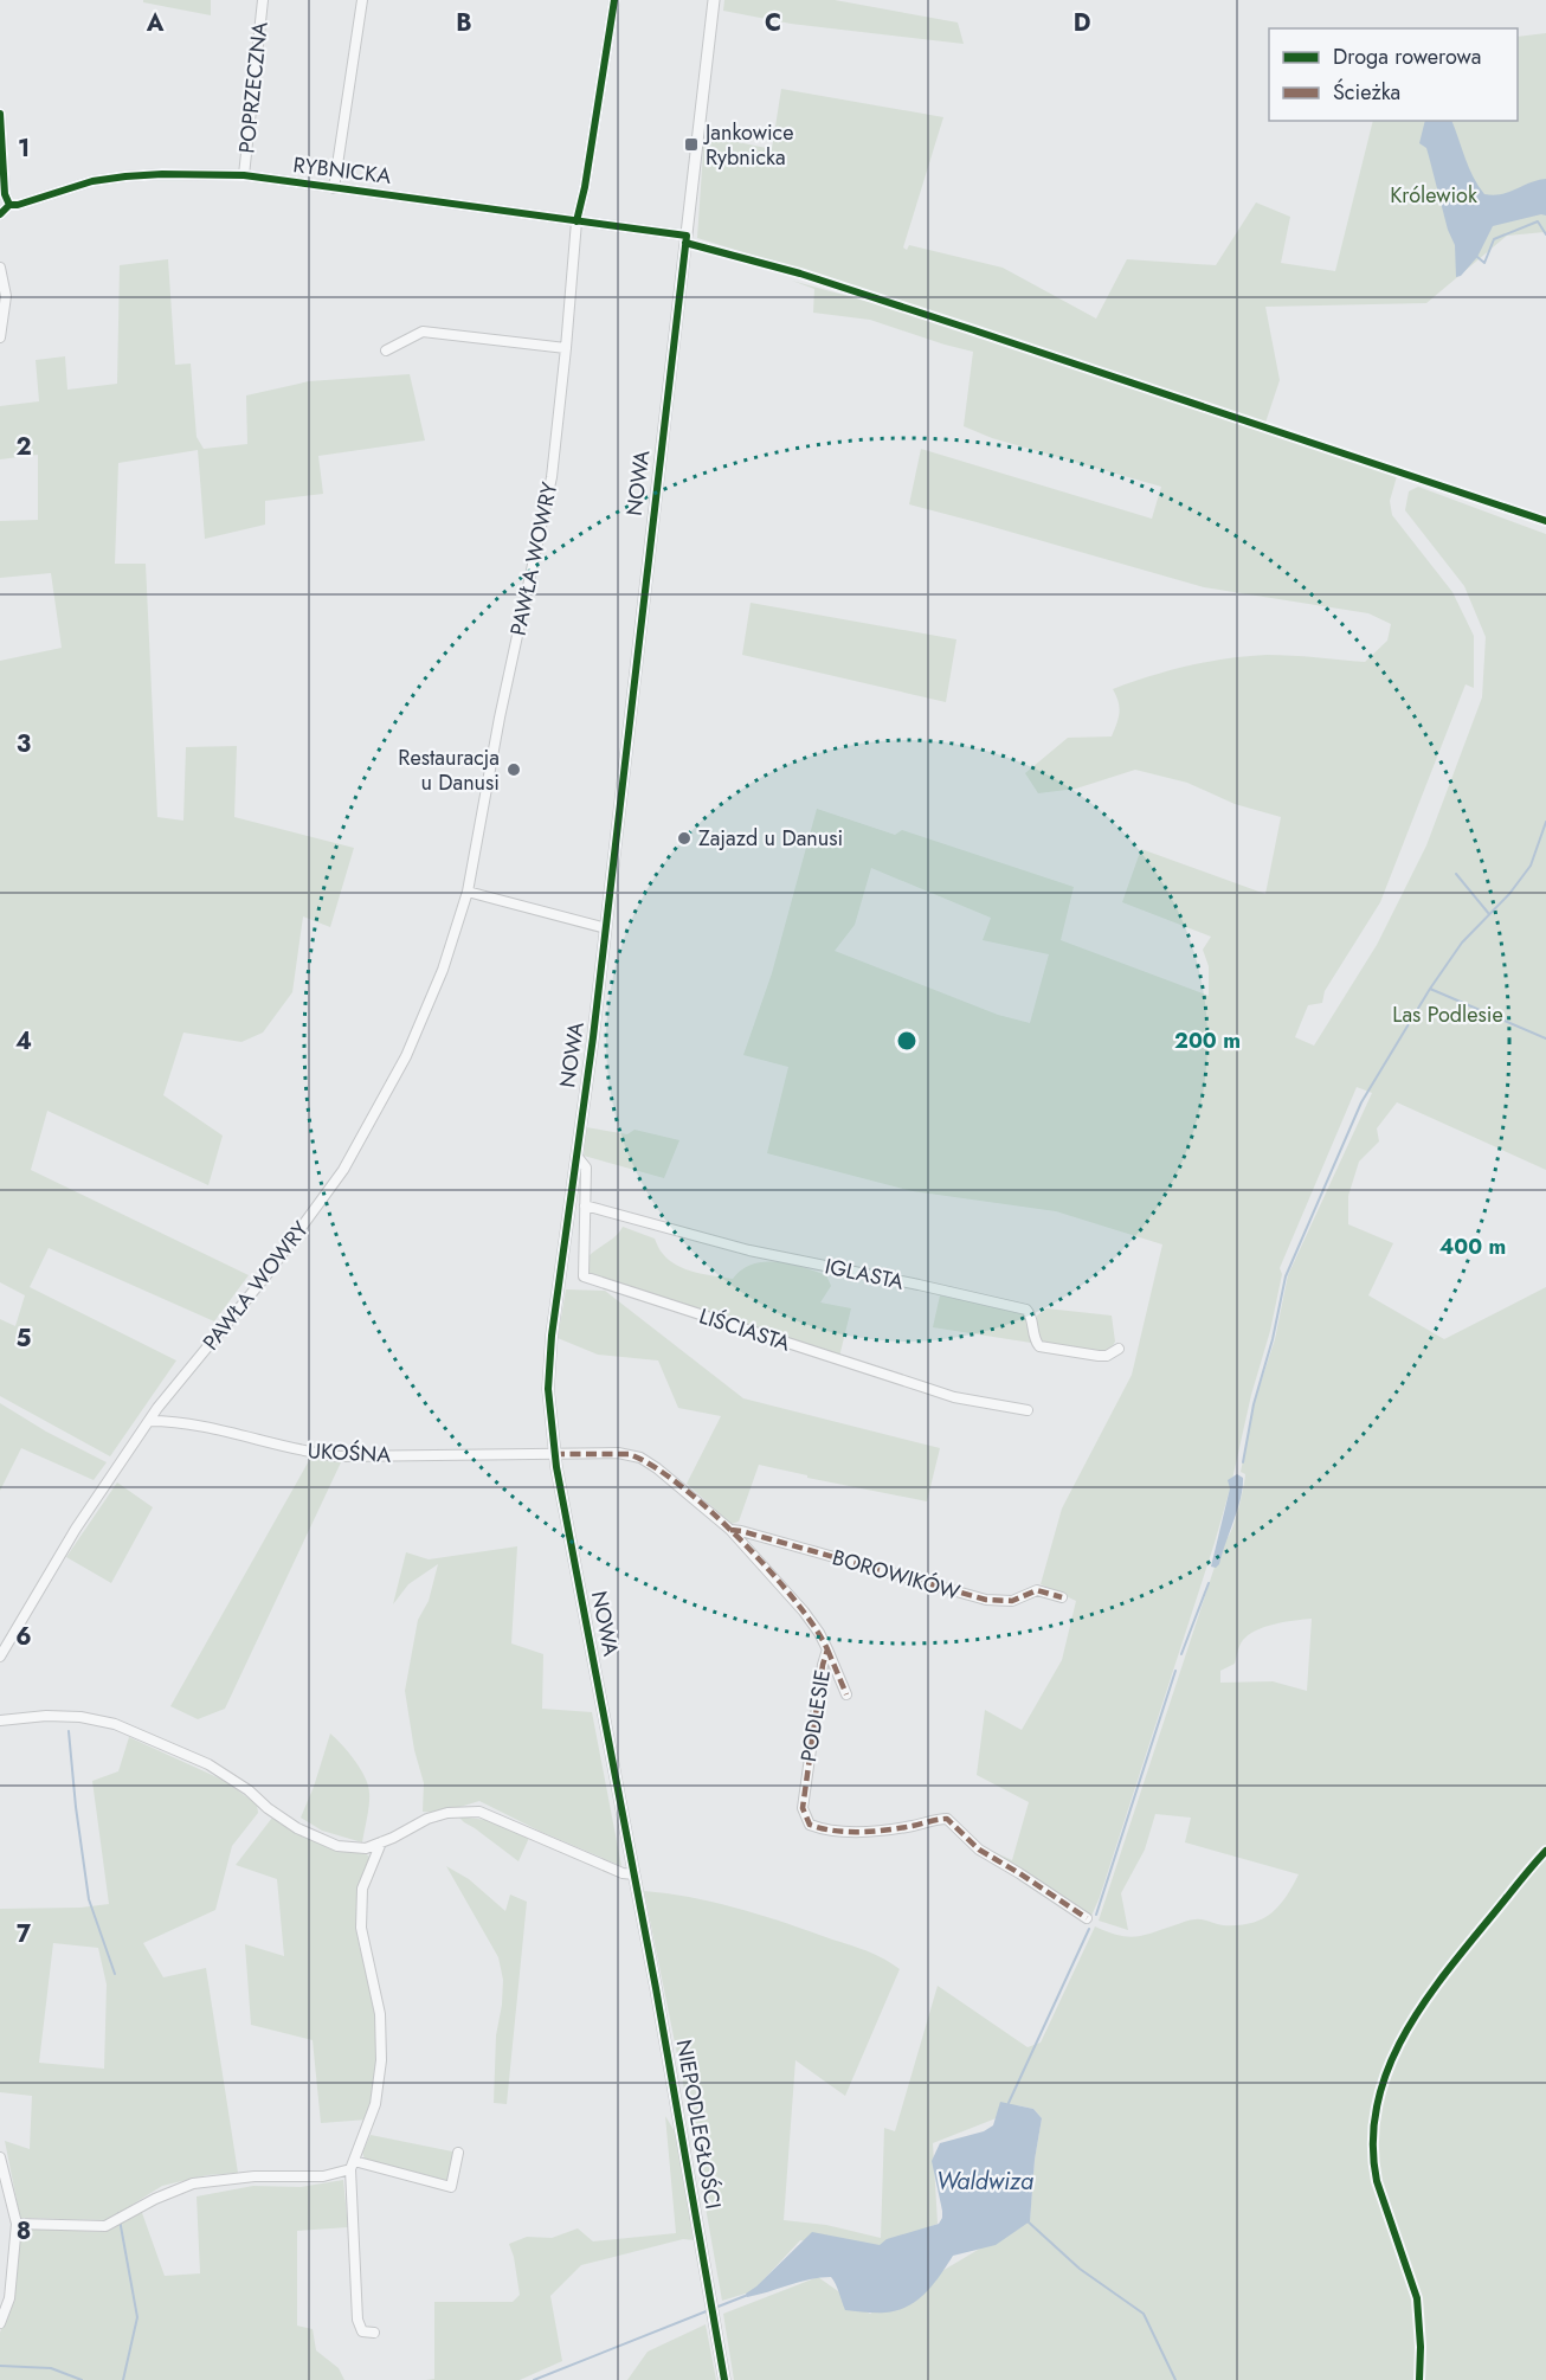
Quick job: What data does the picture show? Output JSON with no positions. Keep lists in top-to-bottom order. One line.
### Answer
{"streets":{"street":["POPRZECZNA","RYBNICKA","NOWA","PAWŁA WOWRY","IGLASTA","LIŚCIASTA","UKOŚNA","BOROWIKÓW","PODLESIE","NIEPODLEGŁOŚCI"]},"crossings":[["POPRZECZNA","RYBNICKA"],["RYBNICKA","NOWA"],["RYBNICKA","PAWŁA WOWRY"],["NOWA","LIŚCIASTA"],["NOWA","UKOŚNA"],["NOWA","PODLESIE"],["NOWA","NIEPODLEGŁOŚCI"],["PAWŁA WOWRY","UKOŚNA"],["IGLASTA","LIŚCIASTA"],["UKOŚNA","PODLESIE"],["BOROWIKÓW","PODLESIE"]],"water":["Waldwiza"],"parks":["Królewiok","Las Podlesie"],"places":{"transit":["Jankowice Rybnicka"],"other":["Restauracja u Danusi","Zajazd u Danusi"]},"legend":["Droga rowerowa","Ścieżka"],"grid":{"columns":["A","B","C","D"],"rows":["1","2","3","4","5","6","7","8"]},"rings":["200 m","400 m"]}
